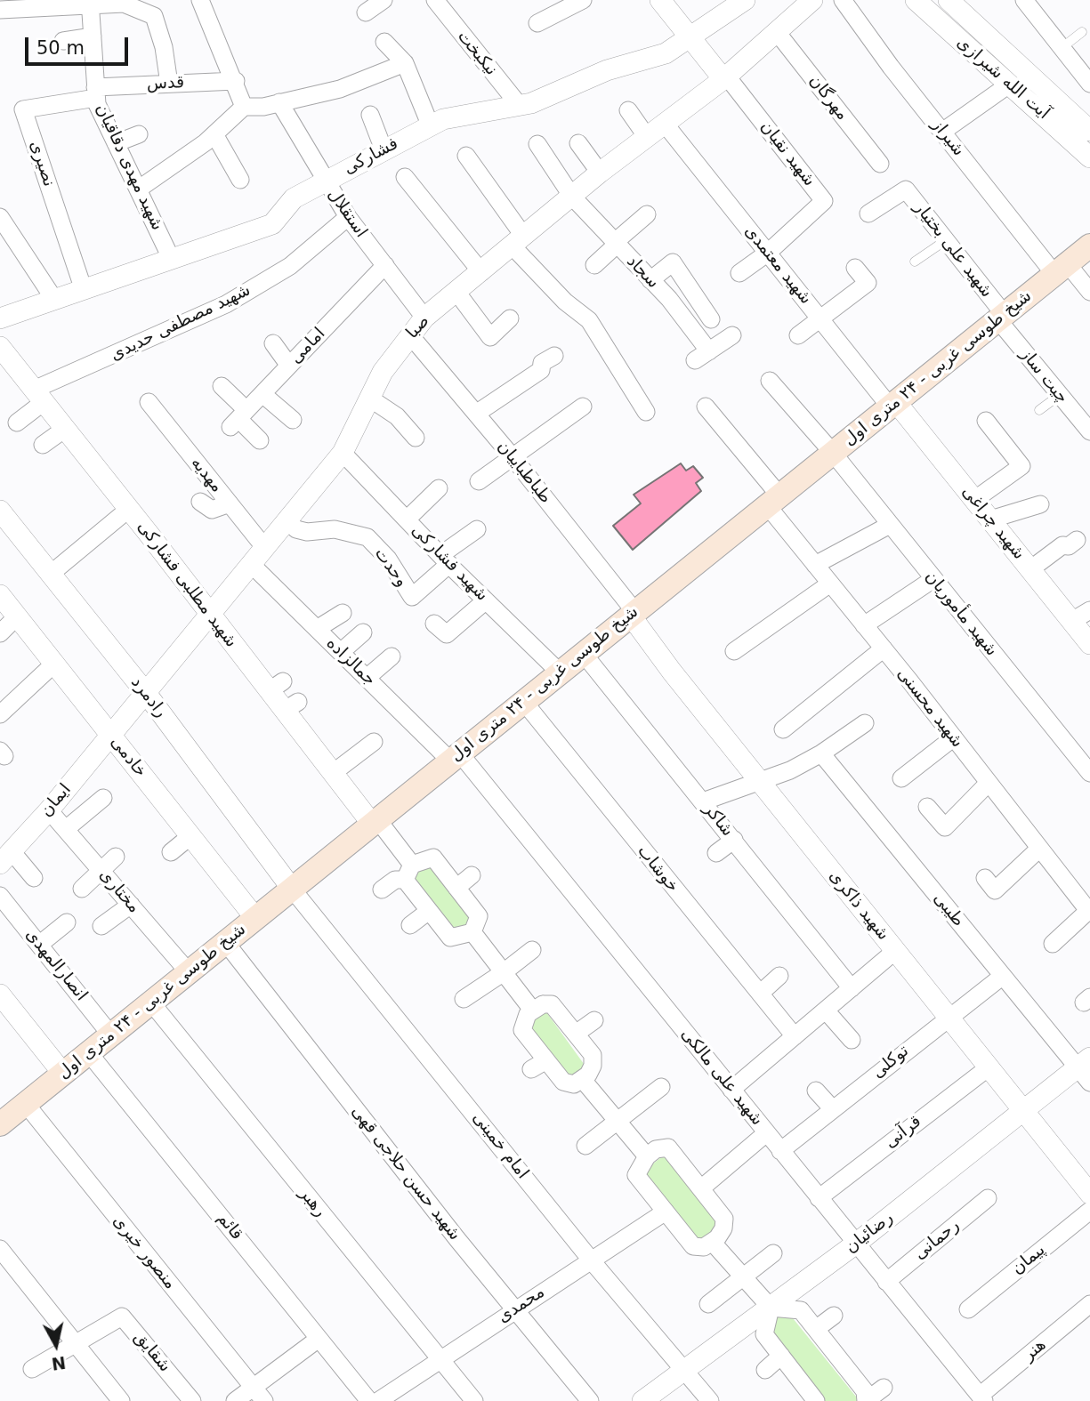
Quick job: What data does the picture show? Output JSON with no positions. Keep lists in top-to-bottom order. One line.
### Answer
{"streets":{"main road":["شیخ طوسی غربی - ۲۴ متری اول"],"street":["نیکبخت","آیت الله شیرازی","قدس","مهرگان","شیراز","شهید نقیان","فشارکی","نصیری","شهید مهدی دقاقیان","استقلال","شهید علی بختیار","شهید معتمدی","سجاد","شهید مصطفی حدیدی","صبا","امامی","چیت ساز","طباطباییان","مهدیه","شهید چراغی","شهید فشارکی","وحدت","شهید مطلبی فشارکی","شهید مأموریان","جمالزاده","رادمرد","شهید محسنی","خادمی","ایمان","شاکر","خوشاب","مختاری","شهید ذاکری","طیبی","انصارالمهدی","توکلی","شهید علی مالکی","قرآنی","امام خمینی","شهید حسن حلاجی قهی","رهبر","قائم","رضائیان","رحمانی","منصور خیری","پیمان","محمدی","هنر","شقایق"]},"crossings":[["نیکبخت","فشارکی"],["قدس","نصیری"],["قدس","شهید مهدی دقاقیان"],["مهرگان","صبا"],["شیراز","شیخ طوسی غربی - ۲۴ متری اول"],["شهید نقیان","شهید معتمدی"],["شهید نقیان","صبا"],["فشارکی","نصیری"],["فشارکی","شهید مهدی دقاقیان"],["فشارکی","استقلال"],["نصیری","شهید مهدی دقاقیان"],["استقلال","شهید مصطفی حدیدی"],["استقلال","صبا"],["استقلال","امامی"],["شهید علی بختیار","شیخ طوسی غربی - ۲۴ متری اول"],["شهید علی بختیار","چیت ساز"],["شهید معتمدی","صبا"],["شهید معتمدی","شیخ طوسی غربی - ۲۴ متری اول"],["شهید معتمدی","شهید چراغی"],["سجاد","صبا"],["شهید مصطفی حدیدی","شهید مطلبی فشارکی"],["صبا","طباطباییان"],["صبا","مهدیه"],["صبا","شهید فشارکی"],["صبا","وحدت"],["صبا","شهید مطلبی فشارکی"],["صبا","جمالزاده"],["صبا","رادمرد"],["صبا","خادمی"],["صبا","ایمان"],["شیخ طوسی غربی - ۲۴ متری اول","چیت ساز"],["شیخ طوسی غربی - ۲۴ متری اول","طباطباییان"],["شیخ طوسی غربی - ۲۴ متری اول","شهید چراغی"],["شیخ طوسی غربی - ۲۴ متری اول","شهید فشارکی"],["شیخ طوسی غربی - ۲۴ متری اول","شهید مطلبی فشارکی"],["شیخ طوسی غربی - ۲۴ متری اول","شهید مأموریان"],["شیخ طوسی غربی - ۲۴ متری اول","جمالزاده"],["شیخ طوسی غربی - ۲۴ متری اول","رادمرد"],["شیخ طوسی غربی - ۲۴ متری اول","شهید محسنی"],["شیخ طوسی غربی - ۲۴ متری اول","خادمی"],["شیخ طوسی غربی - ۲۴ متری اول","شاکر"],["شیخ طوسی غربی - ۲۴ متری اول","خوشاب"],["شیخ طوسی غربی - ۲۴ متری اول","مختاری"],["شیخ طوسی غربی - ۲۴ متری اول","شهید ذاکری"],["شیخ طوسی غربی - ۲۴ متری اول","انصارالمهدی"],["شیخ طوسی غربی - ۲۴ متری اول","شهید علی مالکی"],["شیخ طوسی غربی - ۲۴ متری اول","امام خمینی"],["شیخ طوسی غربی - ۲۴ متری اول","شهید حسن حلاجی قهی"],["شیخ طوسی غربی - ۲۴ متری اول","رهبر"],["شیخ طوسی غربی - ۲۴ متری اول","قائم"],["شیخ طوسی غربی - ۲۴ متری اول","منصور خیری"],["طباطباییان","شهید ذاکری"],["شهید فشارکی","وحدت"],["جمالزاده","شهید علی مالکی"],["رادمرد","امام خمینی"],["خادمی","ایمان"],["ایمان","مختاری"],["شهید ذاکری","توکلی"],["شهید ذاکری","قرآنی"],["شهید ذاکری","رضائیان"],["طیبی","توکلی"],["طیبی","رضائیان"],["توکلی","شهید علی مالکی"],["شهید علی مالکی","قرآنی"],["شهید علی مالکی","رضائیان"],["شهید علی مالکی","رحمانی"],["شهید علی مالکی","هنر"],["امام خمینی","رضائیان"],["امام خمینی","محمدی"],["شهید حسن حلاجی قهی","محمدی"],["رهبر","محمدی"]],"scale_bar":"50 m","north":"bottom"}
